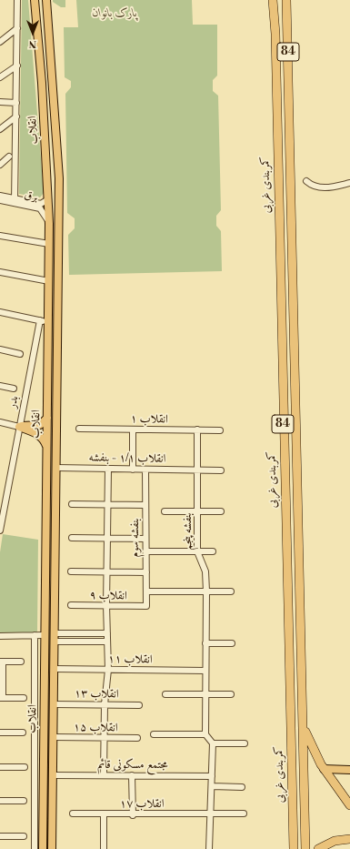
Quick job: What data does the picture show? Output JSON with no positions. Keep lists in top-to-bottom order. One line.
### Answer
{"streets":{"highway":["84","کمربندی غربی"],"main road":["انقلاب"],"street":["برق","بدر","انقلاب ۱","انقلاب ۱/۱ - بنفشه","بنفشه پنجم","بنفشه سوم","انقلاب ۹","انقلاب ۱۱","انقلاب ۱۳","انقلاب ۱۵","مجتمع مسکونی قائم","انقلاب ۱۷"]},"crossings":[["انقلاب","برق"],["انقلاب","انقلاب ۱/۱ - بنفشه"],["انقلاب","انقلاب ۱۱"],["انقلاب","انقلاب ۱۳"],["انقلاب","انقلاب ۱۵"],["انقلاب","مجتمع مسکونی قائم"],["انقلاب ۱","بنفشه پنجم"],["انقلاب ۱/۱ - بنفشه","بنفشه پنجم"],["انقلاب ۱/۱ - بنفشه","بنفشه سوم"],["بنفشه پنجم","انقلاب ۱۱"],["بنفشه سوم","انقلاب ۹"]],"parks":["پارک بانوان"],"north":"bottom"}
